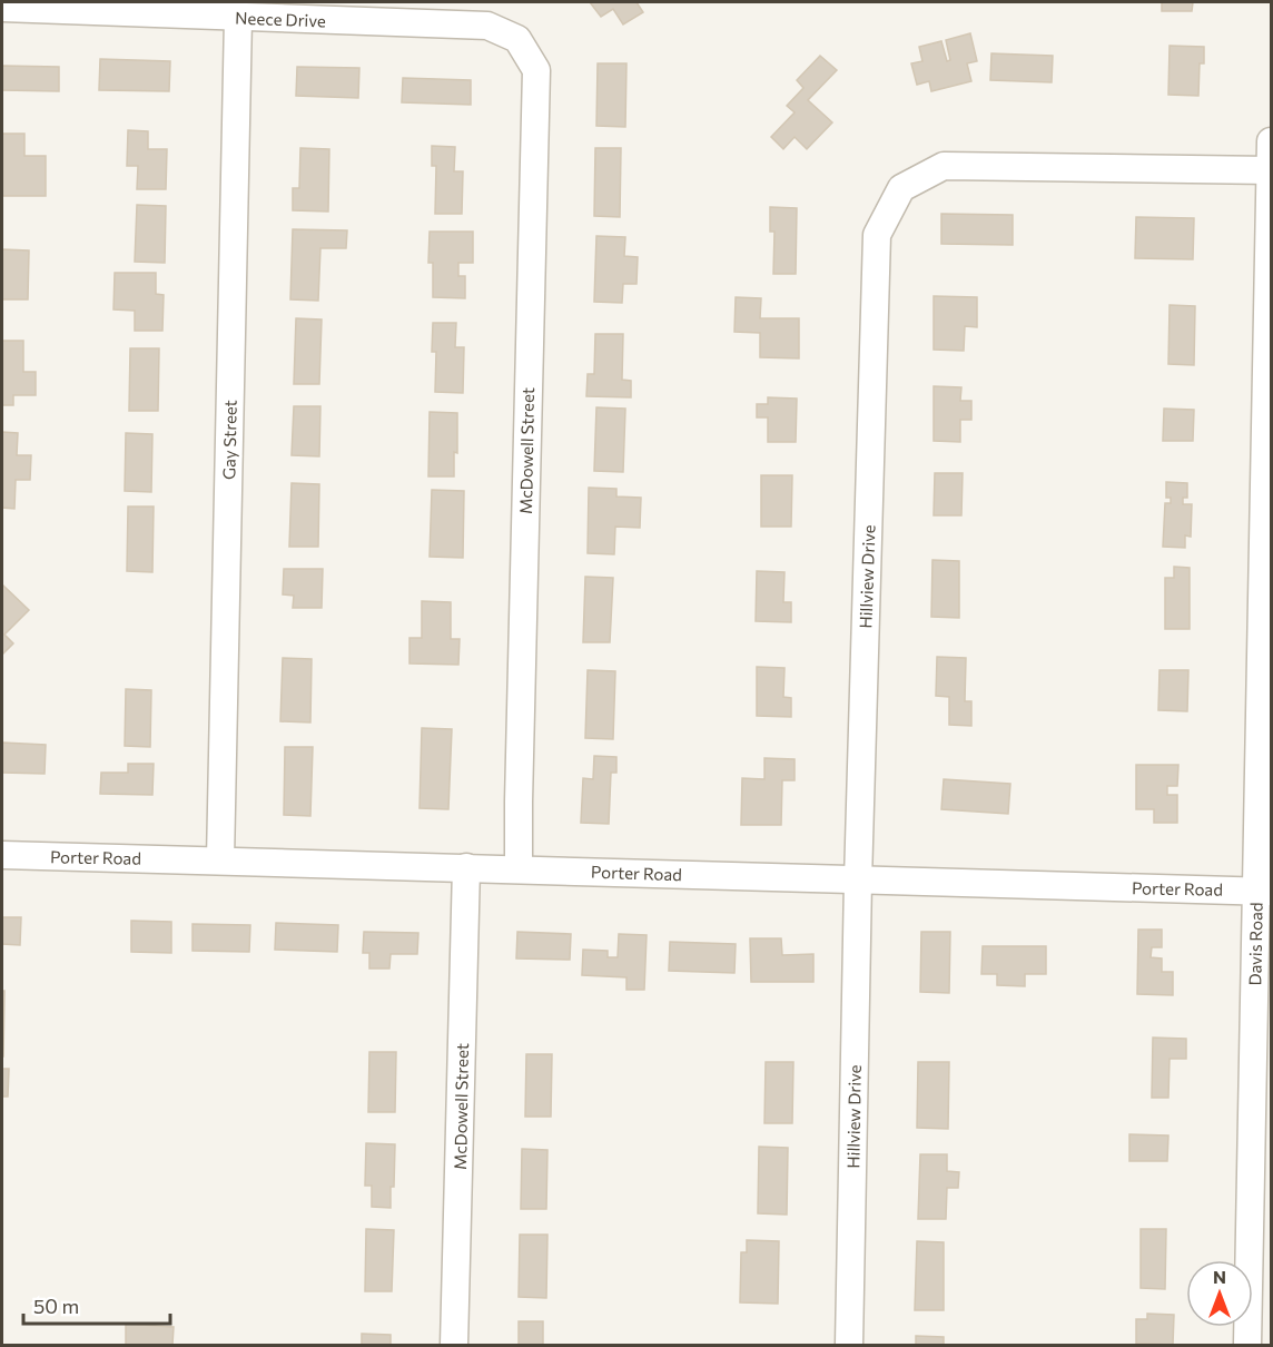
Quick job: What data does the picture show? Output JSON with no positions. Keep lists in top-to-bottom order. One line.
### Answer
{"streets":{"street":["Neece Drive","Gay Street","McDowell Street","Hillview Drive","Porter Road","Davis Road"]},"crossings":[["Neece Drive","Gay Street"],["Neece Drive","McDowell Street"],["Gay Street","Porter Road"],["McDowell Street","Porter Road"],["Hillview Drive","Porter Road"],["Hillview Drive","Davis Road"],["Porter Road","Davis Road"]],"scale_bar":"50 m","north":"top"}
